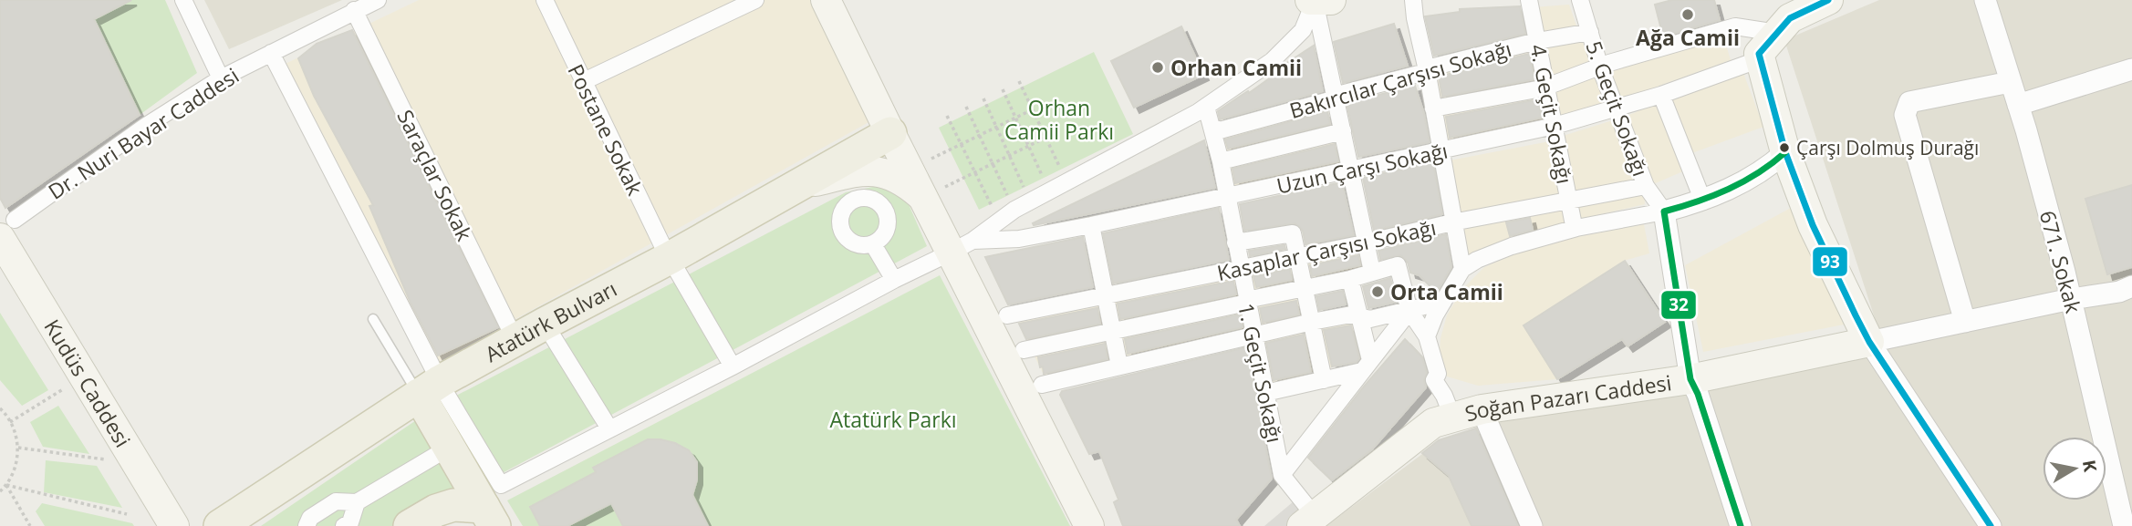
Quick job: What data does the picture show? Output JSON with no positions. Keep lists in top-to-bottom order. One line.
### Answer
{"streets":{"main road":["Atatürk Bulvarı","Kudüs Caddesi","Soğan Pazarı Caddesi"],"street":["Bakırcılar Çarşısı Sokağı","5. Geçit Sokağı","4. Geçit Sokağı","Postane Sokak","Dr. Nuri Bayar Caddesi","Uzun Çarşı Sokağı","Saraçlar Sokak","Kasaplar Çarşısı Sokağı","671. Sokak","1. Geçit Sokağı"]},"crossings":[["Bakırcılar Çarşısı Sokağı","5. Geçit Sokağı"],["Bakırcılar Çarşısı Sokağı","4. Geçit Sokağı"],["Bakırcılar Çarşısı Sokağı","1. Geçit Sokağı"],["5. Geçit Sokağı","Uzun Çarşı Sokağı"],["5. Geçit Sokağı","Kasaplar Çarşısı Sokağı"],["4. Geçit Sokağı","Uzun Çarşı Sokağı"],["4. Geçit Sokağı","Kasaplar Çarşısı Sokağı"],["Postane Sokak","Atatürk Bulvarı"],["Dr. Nuri Bayar Caddesi","Saraçlar Sokak"],["Dr. Nuri Bayar Caddesi","Kudüs Caddesi"],["Uzun Çarşı Sokağı","1. Geçit Sokağı"],["Saraçlar Sokak","Atatürk Bulvarı"],["Kasaplar Çarşısı Sokağı","1. Geçit Sokağı"],["671. Sokak","Soğan Pazarı Caddesi"],["1. Geçit Sokağı","Soğan Pazarı Caddesi"]],"parks":["Orhan Camii Parkı","Atatürk Parkı"],"places":["Ağa Camii","Orhan Camii","Çarşı Dolmuş Durağı","Orta Camii"],"lines":["transit line 93","transit line 32"],"north":"right"}
